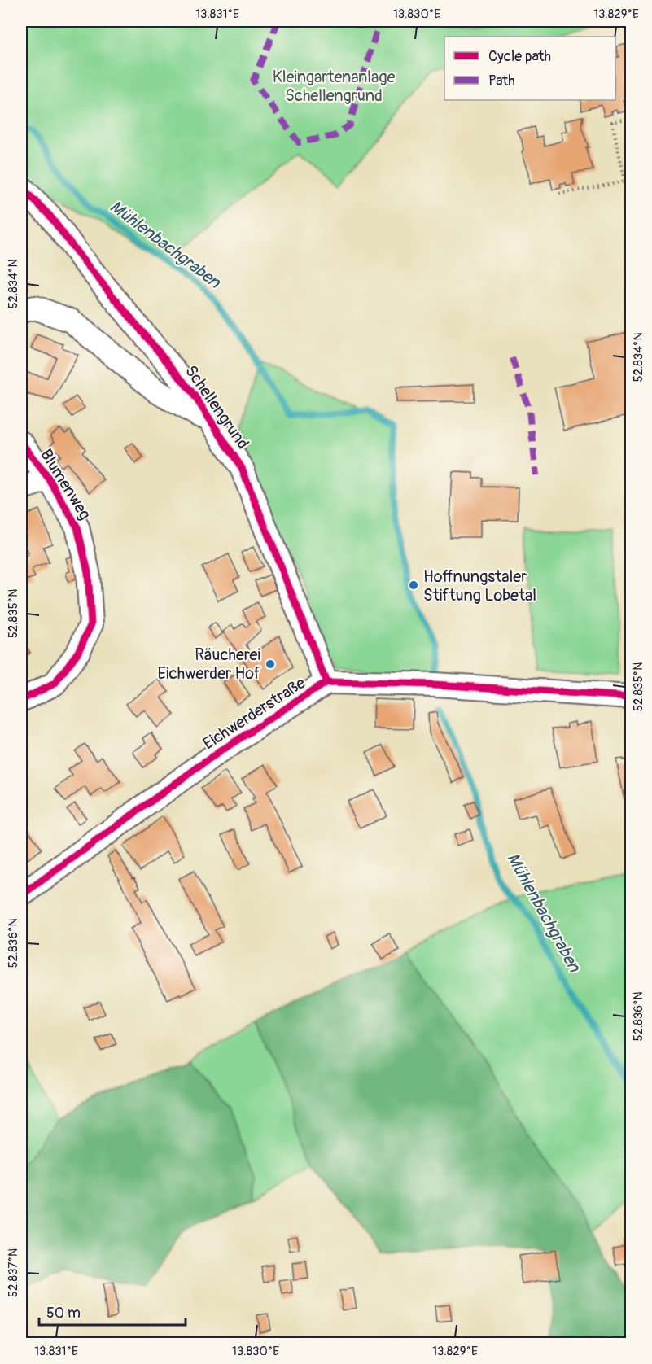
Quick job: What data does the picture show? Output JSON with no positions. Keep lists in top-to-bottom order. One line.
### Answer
{"streets":{"street":["Schellengrund","Blumenweg","Eichwerderstraße"]},"crossings":[["Schellengrund","Eichwerderstraße"]],"water":["Mühlenbachgraben"],"parks":["Kleingartenanlage Schellengrund"],"places":["Hoffnungstaler Stiftung Lobetal","Räucherei Eichwerder Hof"],"legend":["Cycle path","Path"],"scale_bar":"50 m","coordinates":["13.831°E","13.830°E","13.829°E","52.834°N","52.835°N","52.836°N","52.837°N"]}
